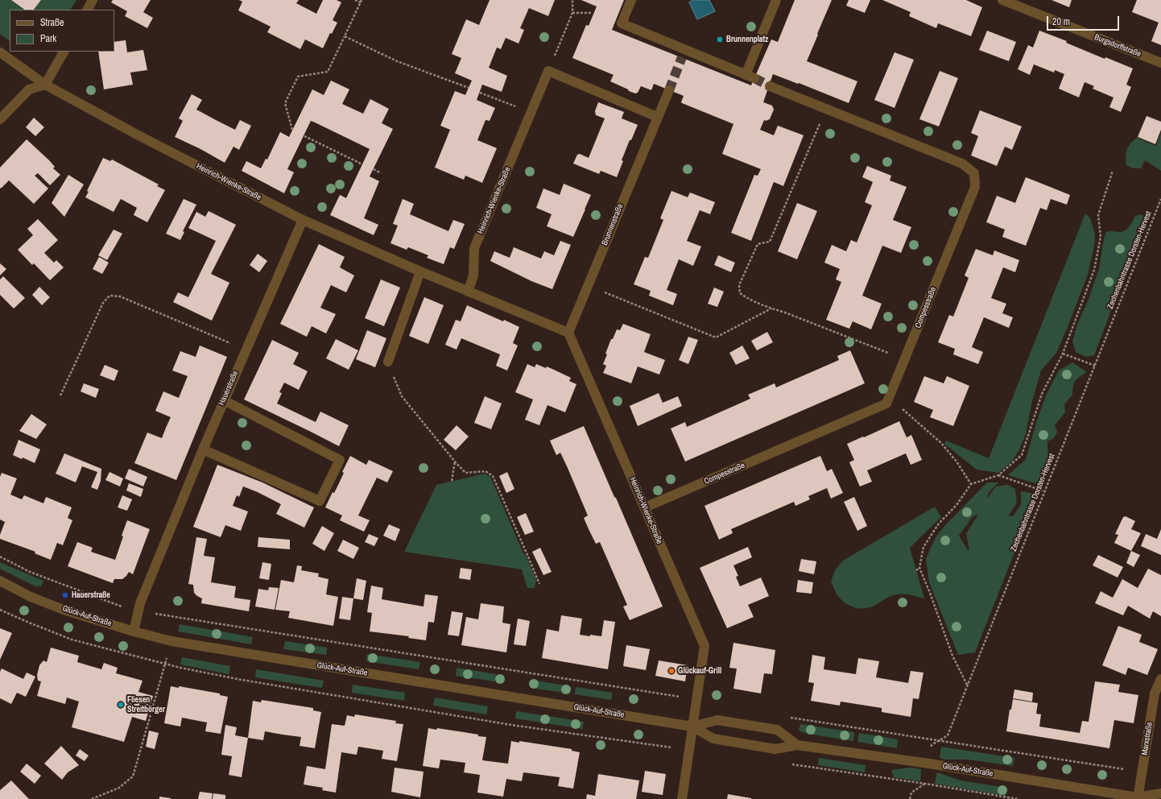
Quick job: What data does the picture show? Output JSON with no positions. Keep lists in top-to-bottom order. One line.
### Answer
{"streets":{"street":["Burgsdorffstraße","Heinrich-Wienke-Straße","Brunnenstraße","Compesstraße","Hauerstraße","Glück-Auf-Straße","Marxstraße"],"path":["Zechenbahntrasse Dorsten-Hervest"]},"crossings":[["Heinrich-Wienke-Straße","Brunnenstraße"],["Heinrich-Wienke-Straße","Compesstraße"],["Heinrich-Wienke-Straße","Hauerstraße"],["Heinrich-Wienke-Straße","Glück-Auf-Straße"],["Zechenbahntrasse Dorsten-Hervest","Glück-Auf-Straße"],["Hauerstraße","Glück-Auf-Straße"],["Glück-Auf-Straße","Marxstraße"]],"places":["Brunnenplatz","Hauerstraße","Glückauf-Grill","Fliesen Streitbörger"],"legend":["Straße","Park"],"scale_bar":"20 m"}
